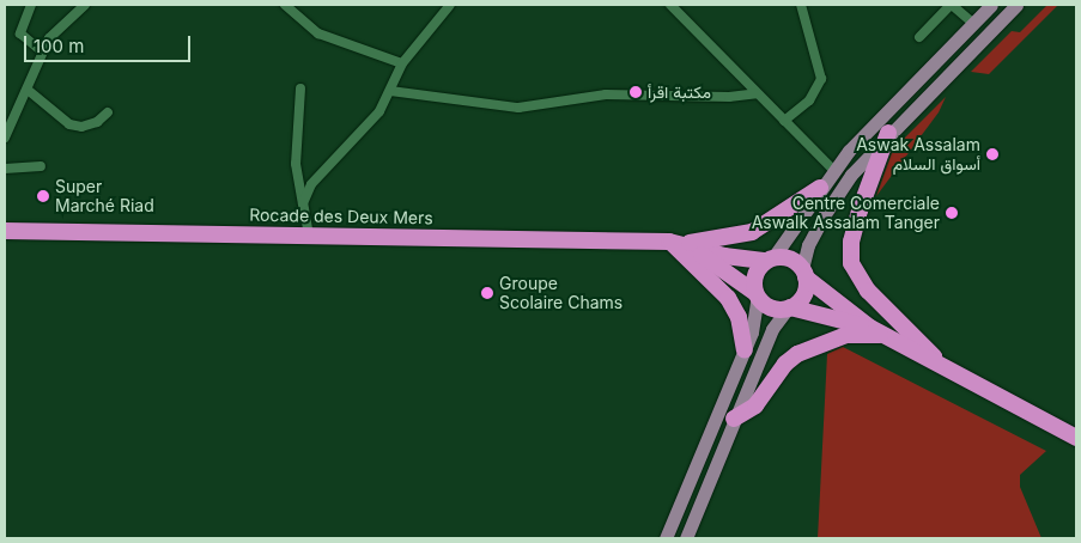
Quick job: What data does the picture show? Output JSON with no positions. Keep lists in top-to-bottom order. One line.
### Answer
{"streets":{"highway":["Rocade des Deux Mers"]},"places":["مكتبة اقرأ","Aswak Assalam أسواق السلام","Super Marché Riad","Centre Comerciale Aswalk Assalam Tanger","Groupe Scolaire Chams"],"scale_bar":"100 m"}
